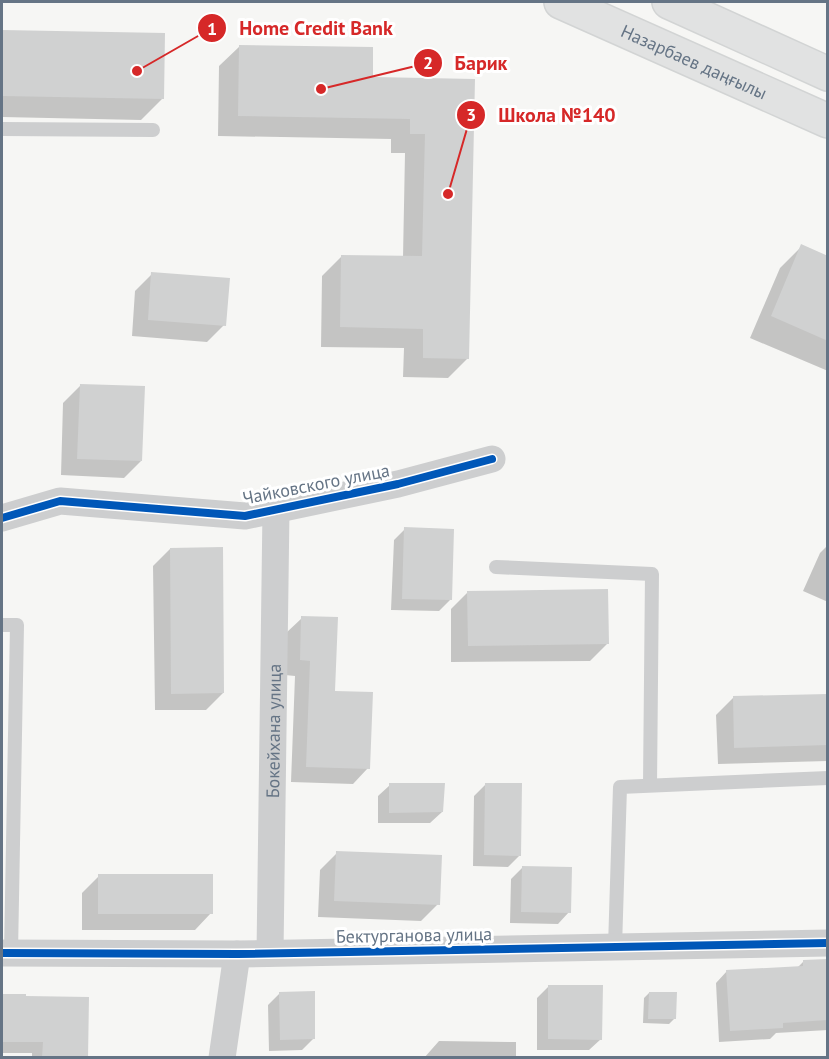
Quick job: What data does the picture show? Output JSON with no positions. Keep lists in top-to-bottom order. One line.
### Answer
{"streets":{"main road":["Назарбаев даңғылы"],"street":["Чайковского улица","Бокейхана улица","Бектурганова улица"]},"crossings":[["Чайковского улица","Бокейхана улица"],["Бокейхана улица","Бектурганова улица"]],"places":["Home Credit Bank","Барик","Школа №140"]}
